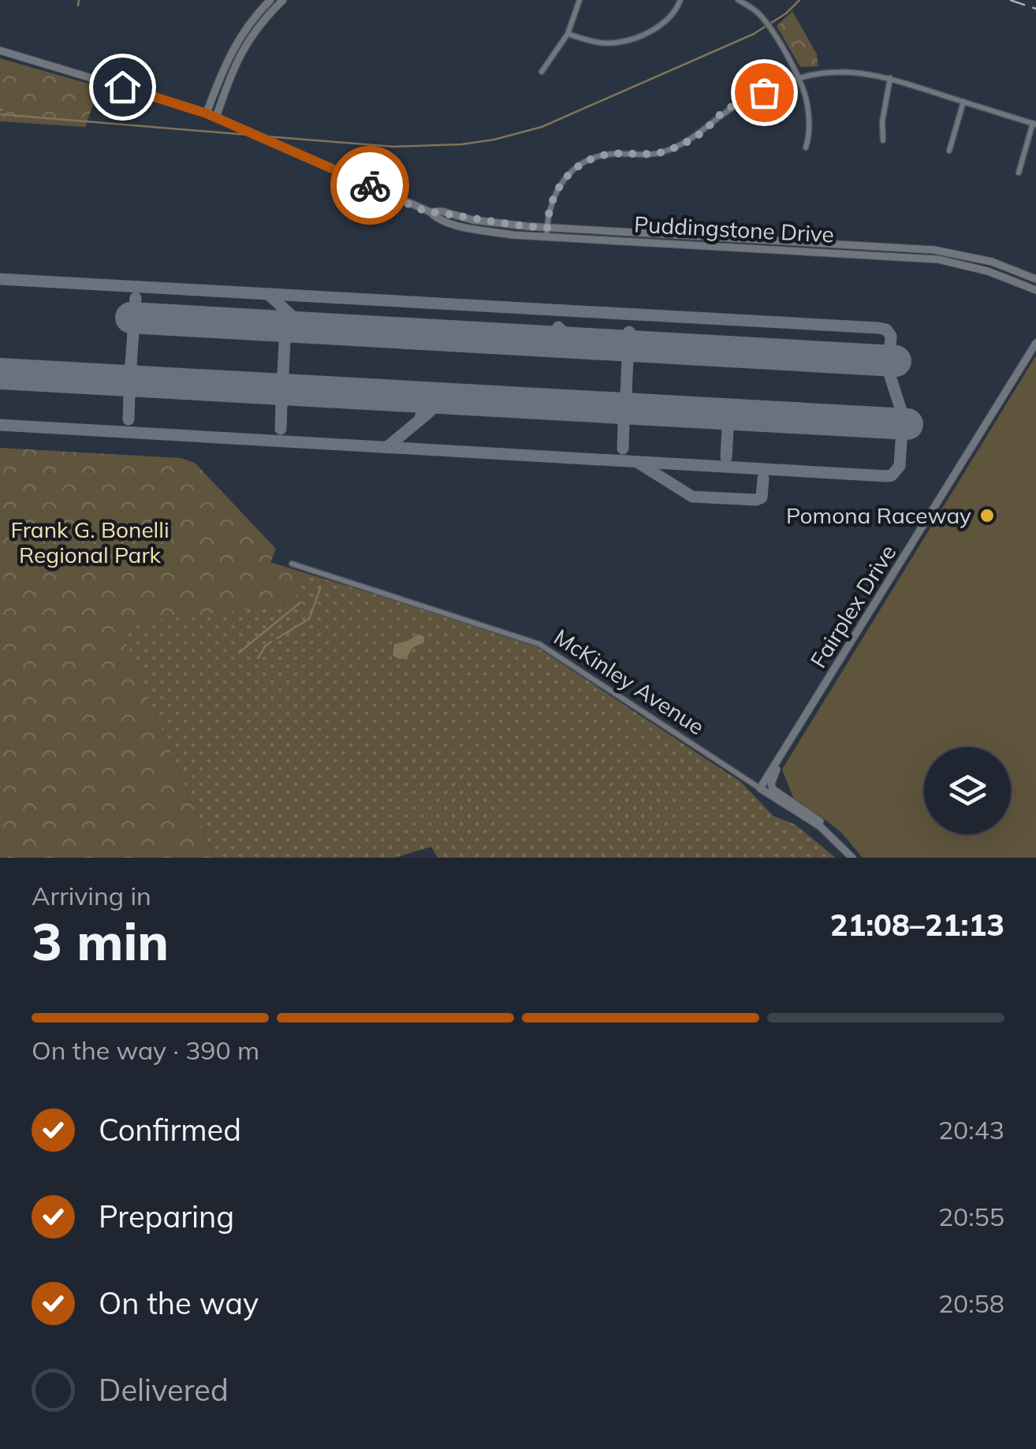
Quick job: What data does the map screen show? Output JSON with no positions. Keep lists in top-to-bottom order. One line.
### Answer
{"streets":{"street":["Puddingstone Drive","Fairplex Drive","McKinley Avenue"]},"crossings":[["Fairplex Drive","McKinley Avenue"]],"parks":["Frank G. Bonelli Regional Park"],"places":["Pomona Raceway"],"page":{"heading":["3 min","Arriving in","21:08–21:13"],"bar":"On the way · 390 m","list":[["Confirmed","20:43"],["Preparing","20:55"],["On the way","20:58"],"Delivered"]}}
